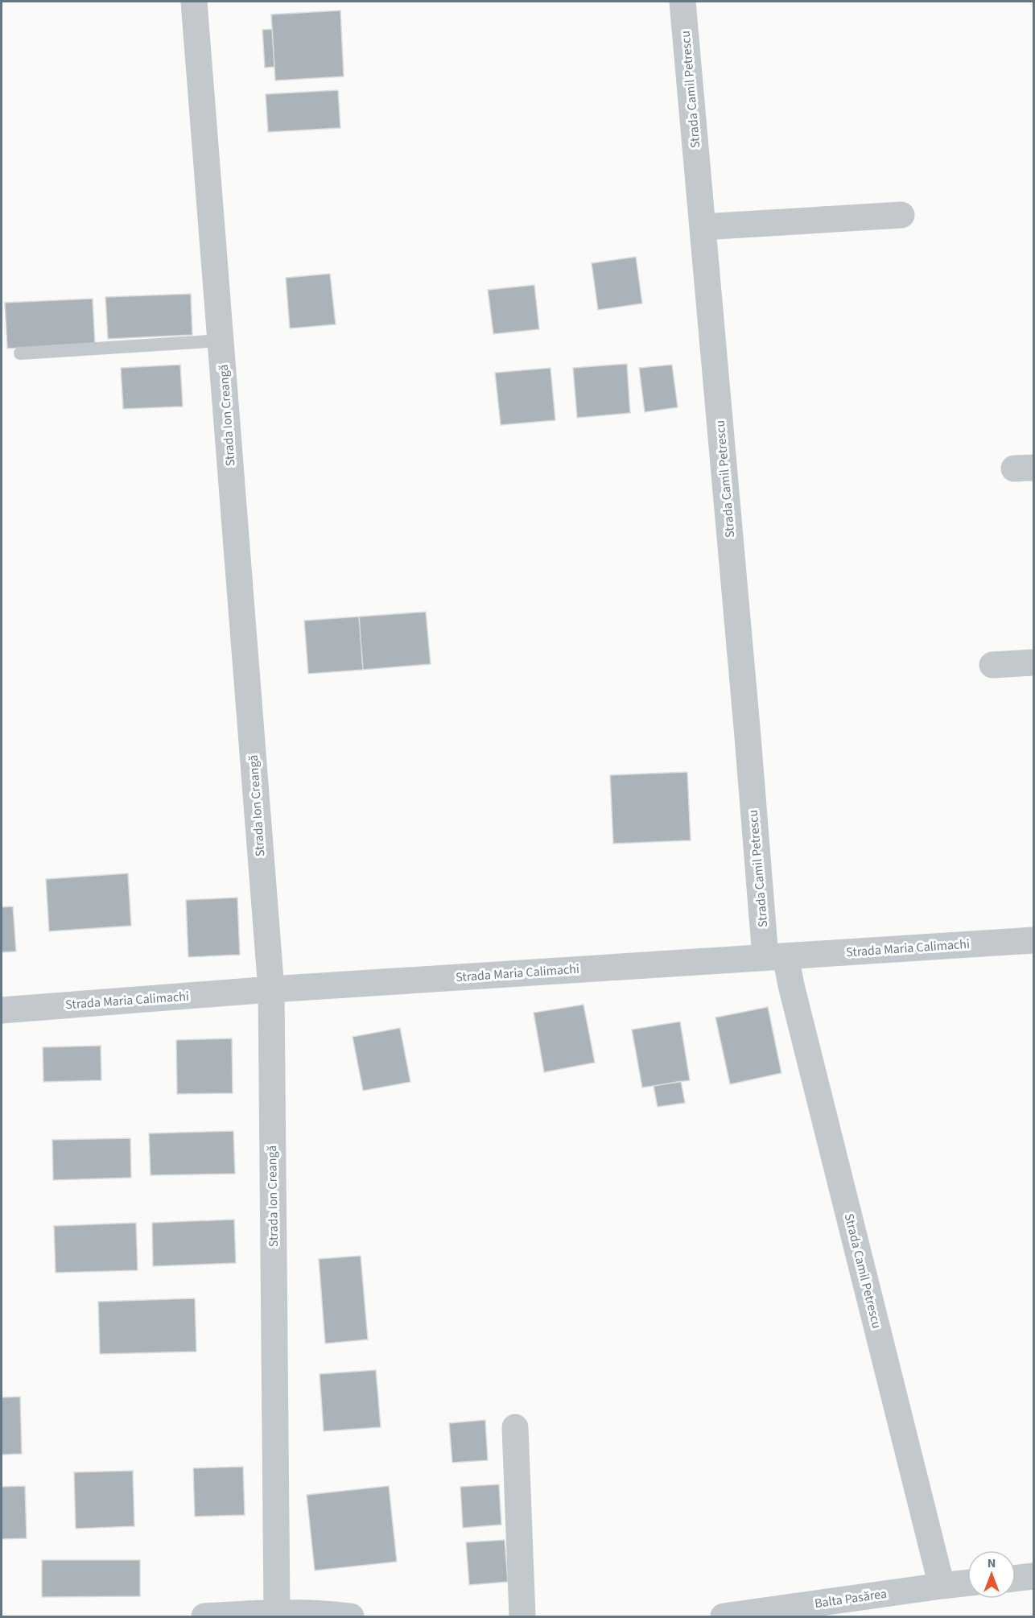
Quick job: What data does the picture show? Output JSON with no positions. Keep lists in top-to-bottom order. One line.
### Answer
{"streets":{"street":["Strada Camil Petrescu","Strada Ion Creangă","Strada Maria Calimachi","Balta Pasărea"]},"crossings":[["Strada Camil Petrescu","Strada Maria Calimachi"],["Strada Camil Petrescu","Balta Pasărea"],["Strada Ion Creangă","Strada Maria Calimachi"]],"north":"top"}
